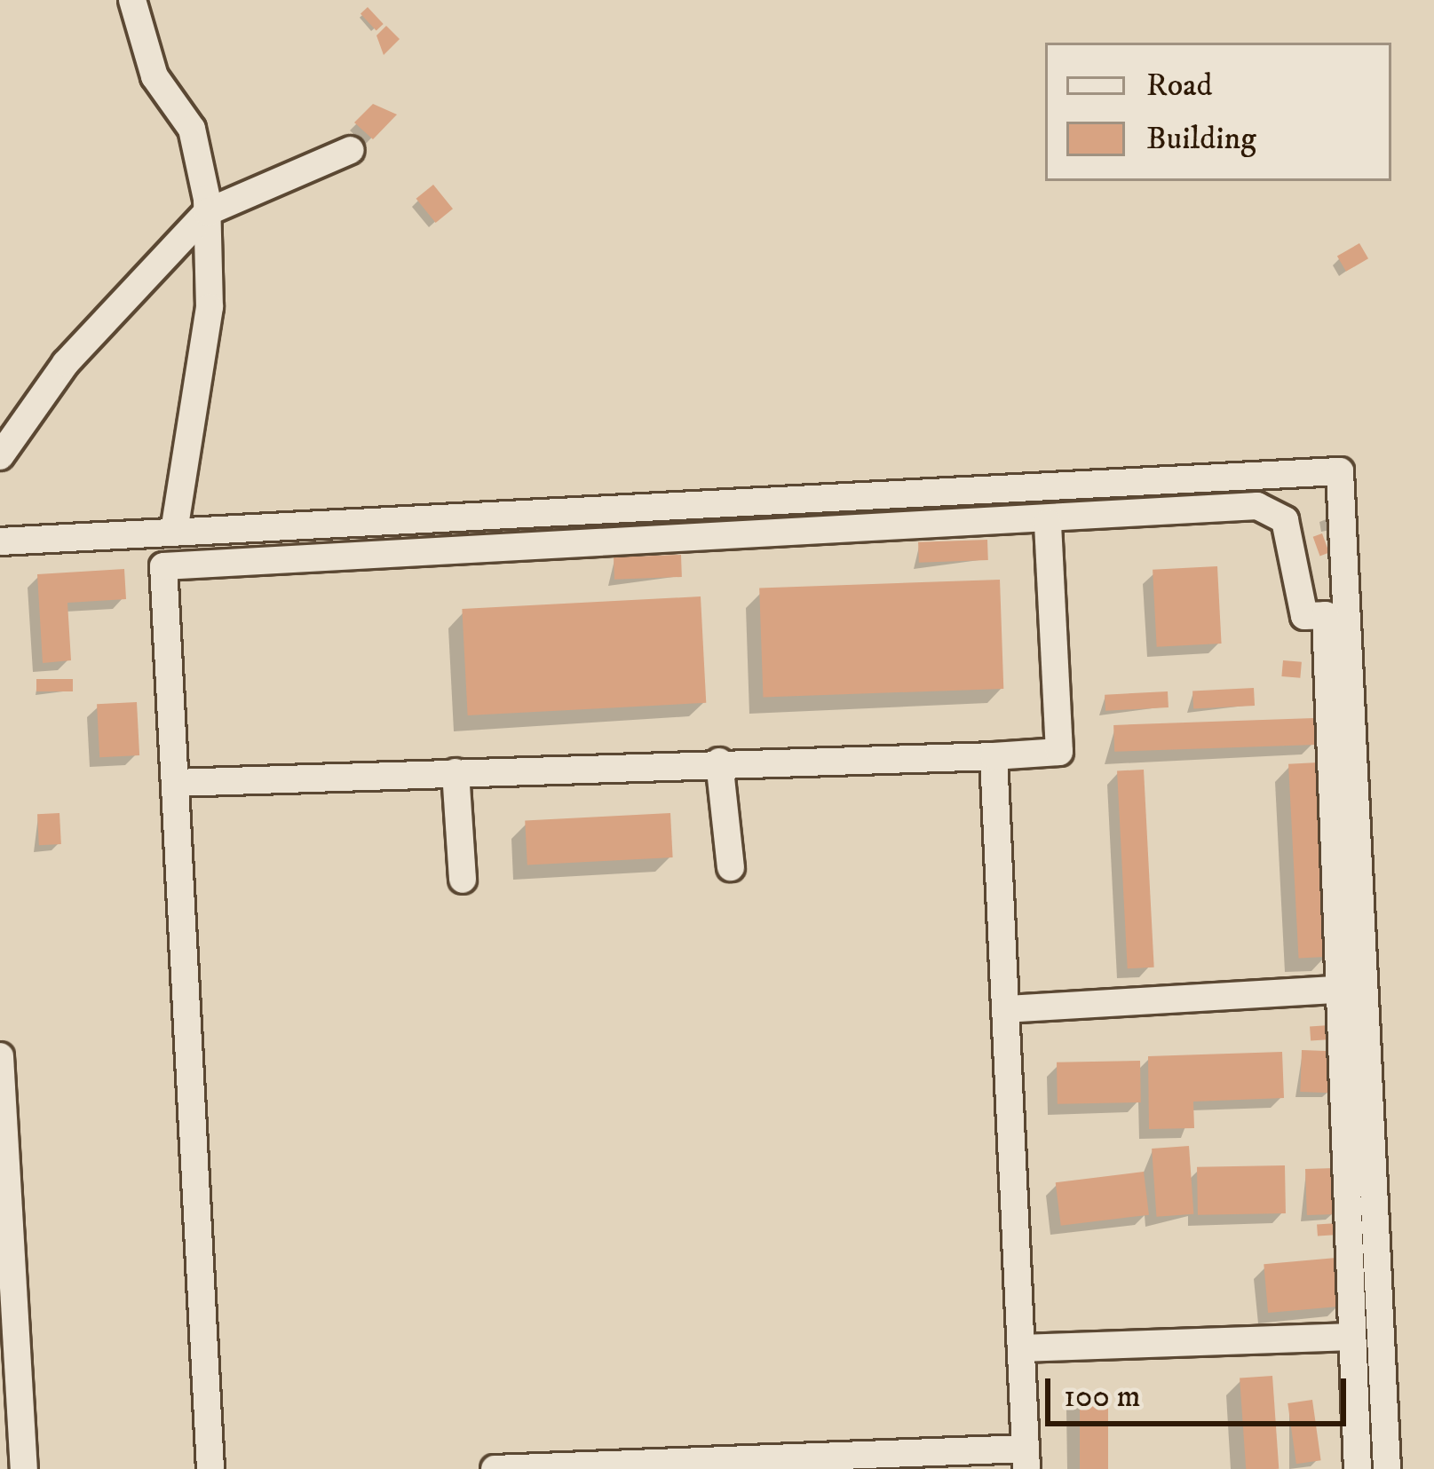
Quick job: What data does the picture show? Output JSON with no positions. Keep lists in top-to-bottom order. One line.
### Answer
{"legend":["Road","Building"],"scale_bar":"100 m"}
